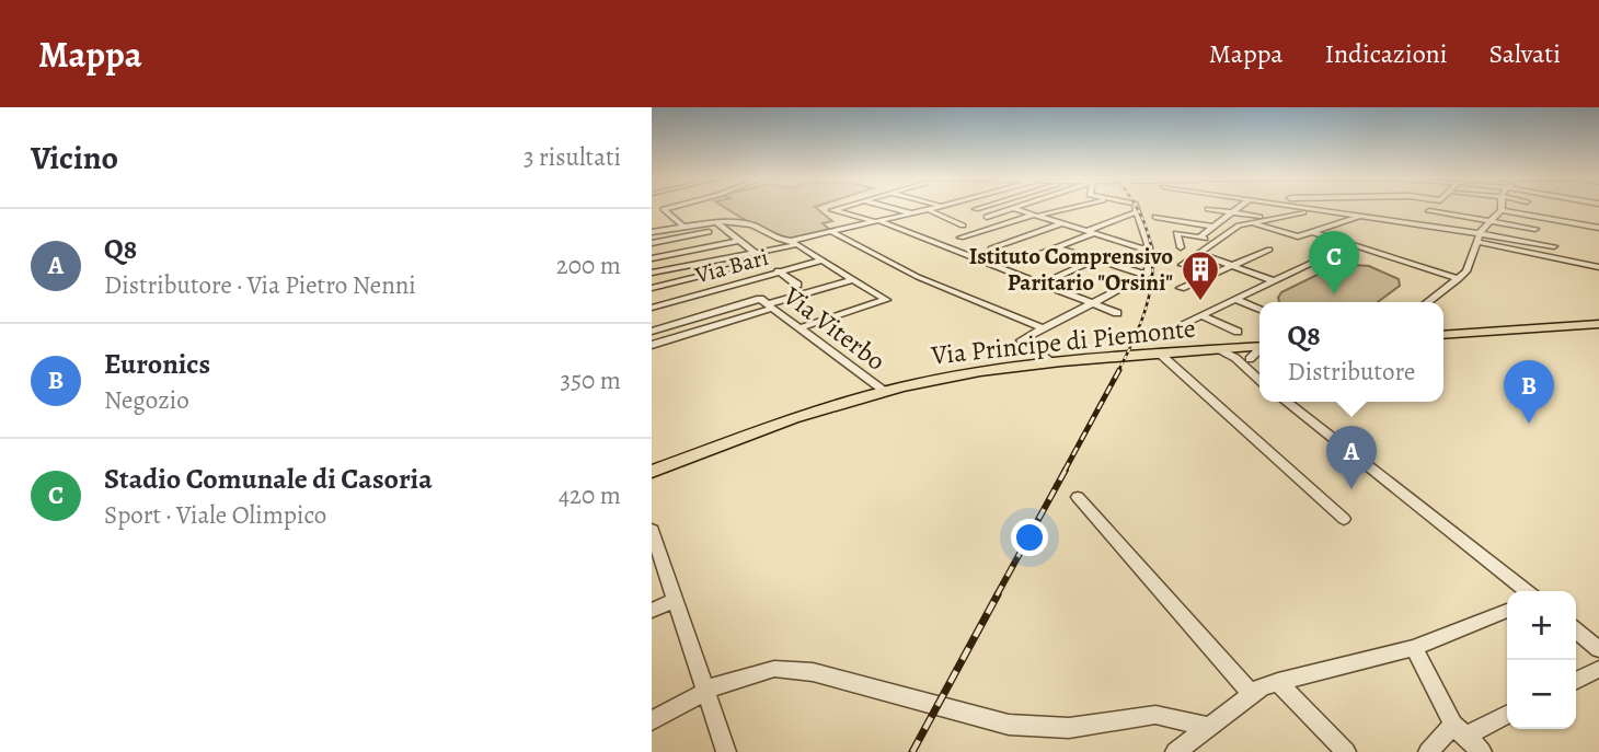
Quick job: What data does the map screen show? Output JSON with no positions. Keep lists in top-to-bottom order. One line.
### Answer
{"streets":{"main road":["Via Principe di Piemonte"],"street":["Via Bari","Via Viterbo"]},"crossings":[["Via Viterbo","Via Principe di Piemonte"]],"places":{"building":["Istituto Comprensivo Paritario \"Orsini\""]},"page":{"header":"Mappa","nav":["Mappa","Indicazioni","Salvati"],"heading":["Vicino","3 risultati"],"list":[{"mark":"A","name":"Q8","note":"Distributore · Via Pietro Nenni","value":"200 m"},{"mark":"B","name":"Euronics","note":"Negozio","value":"350 m"},{"mark":"C","name":"Stadio Comunale di Casoria","note":"Sport · Viale Olimpico","value":"420 m"}],"pins":["C","B","A"],"popup":["Q8","Distributore"],"map_buttons":["+","−"]}}
